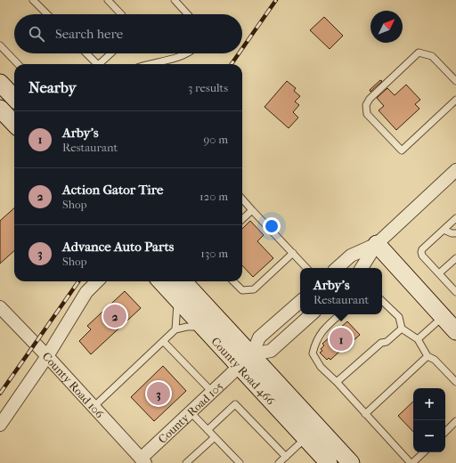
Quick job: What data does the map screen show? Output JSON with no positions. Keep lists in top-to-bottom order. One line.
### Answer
{"streets":{"main road":["County Road 466"],"street":["County Road 106","County Road 105"]},"crossings":[["County Road 466","County Road 105"],["County Road 106","County Road 105"]],"north":"top right","page":{"search":"Search here","heading":["Nearby","3 results"],"list":[{"mark":"1","name":"Arby's","note":"Restaurant","value":"90 m"},{"mark":"2","name":"Action Gator Tire","note":"Shop","value":"120 m"},{"mark":"3","name":"Advance Auto Parts","note":"Shop","value":"130 m"}],"popup":["Arby's","Restaurant"],"pins":["2","1","3"],"map_buttons":["+","−"]}}
